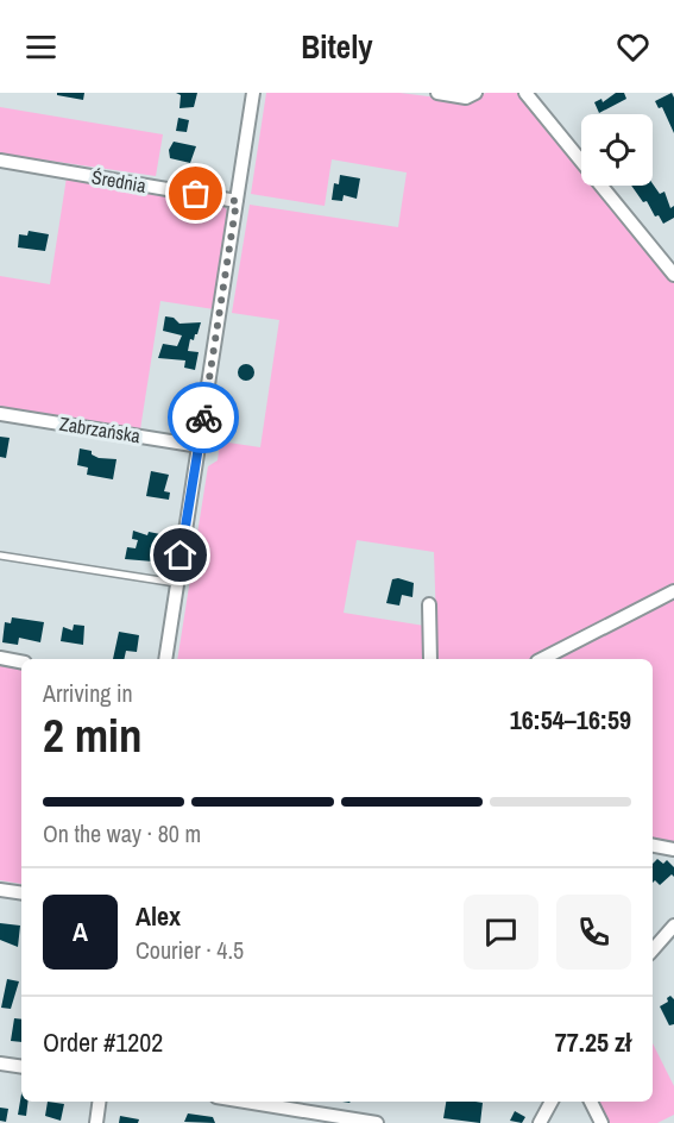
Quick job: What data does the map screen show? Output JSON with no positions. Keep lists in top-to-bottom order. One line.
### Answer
{"streets":{"street":["Średnia","Zabrzańska"]},"page":{"header":"Bitely","heading":["2 min","Arriving in","16:54–16:59"],"panel":["Alex","Courier · 4.5","Order #1202","77.25 zł"],"bar":"On the way · 80 m","round":"A"}}
